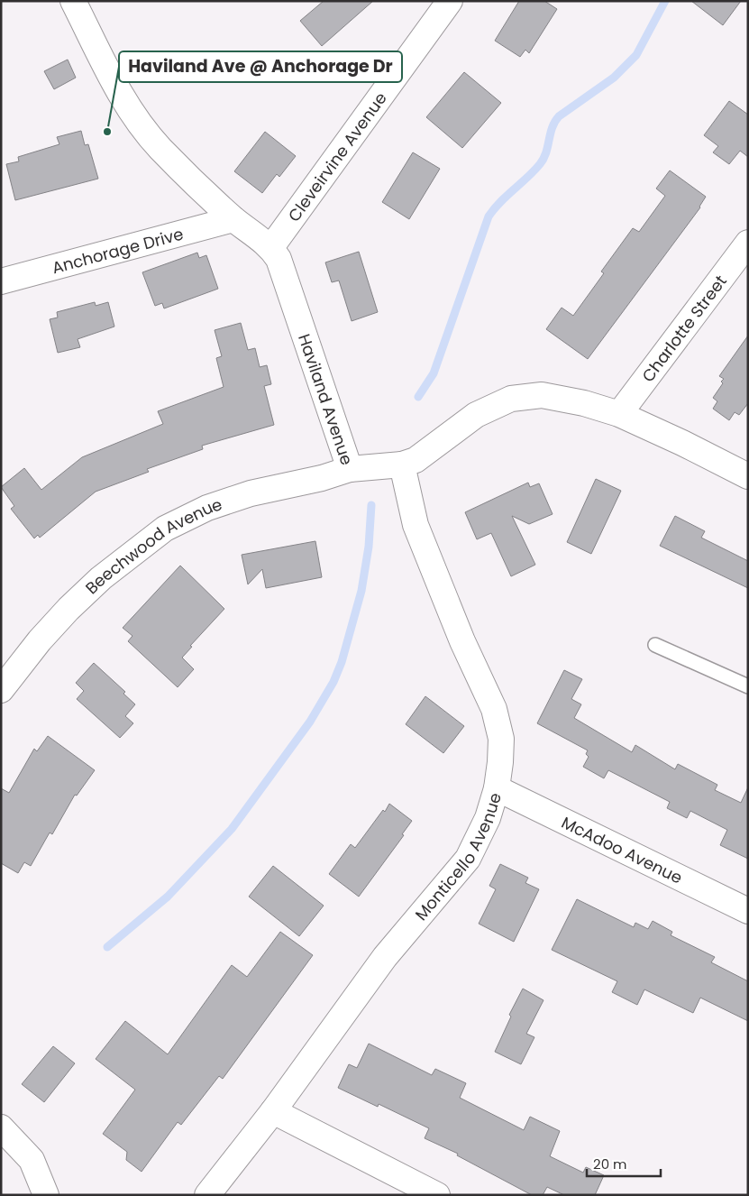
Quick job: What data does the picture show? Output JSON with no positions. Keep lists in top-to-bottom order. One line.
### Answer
{"streets":{"street":["Cleveirvine Avenue","Anchorage Drive","Charlotte Street","Haviland Avenue","Beechwood Avenue","McAdoo Avenue","Monticello Avenue"]},"crossings":[["Cleveirvine Avenue","Haviland Avenue"],["Anchorage Drive","Haviland Avenue"],["Charlotte Street","Haviland Avenue"],["Haviland Avenue","Beechwood Avenue"],["Haviland Avenue","Monticello Avenue"],["McAdoo Avenue","Monticello Avenue"]],"places":["Haviland Ave @ Anchorage Dr"],"scale_bar":"20 m"}
